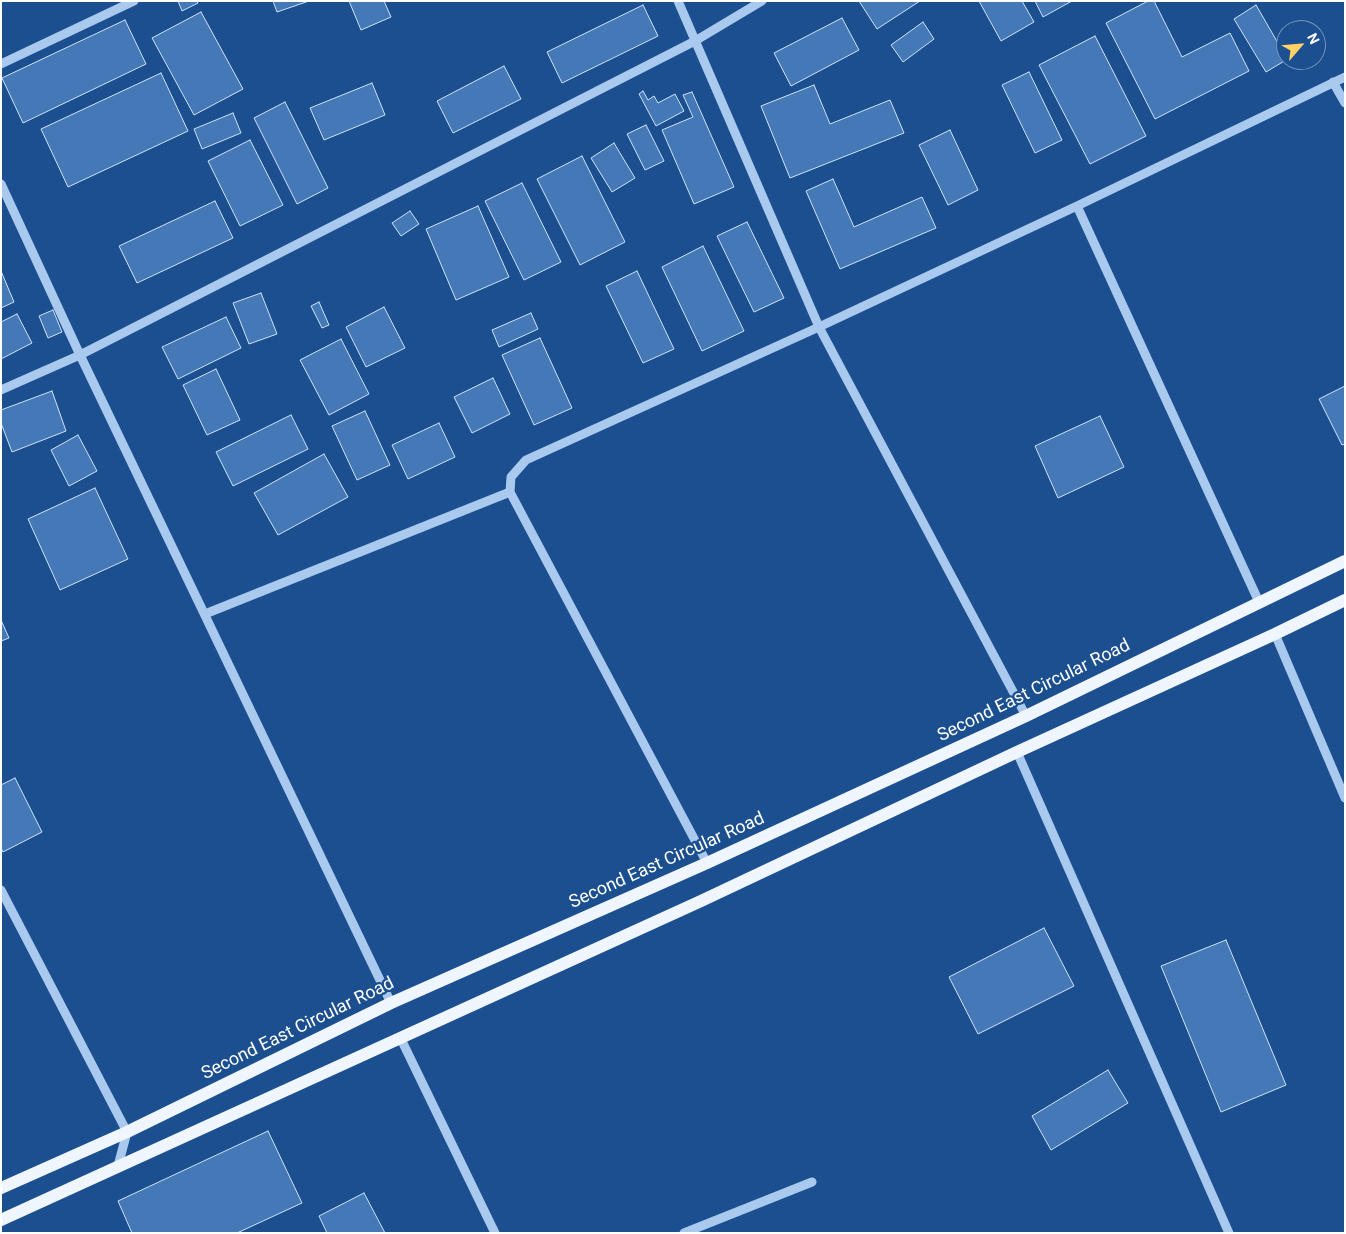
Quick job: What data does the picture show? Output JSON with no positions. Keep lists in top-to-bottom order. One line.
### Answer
{"streets":{"main road":["Second East Circular Road"]},"north":"top right"}
